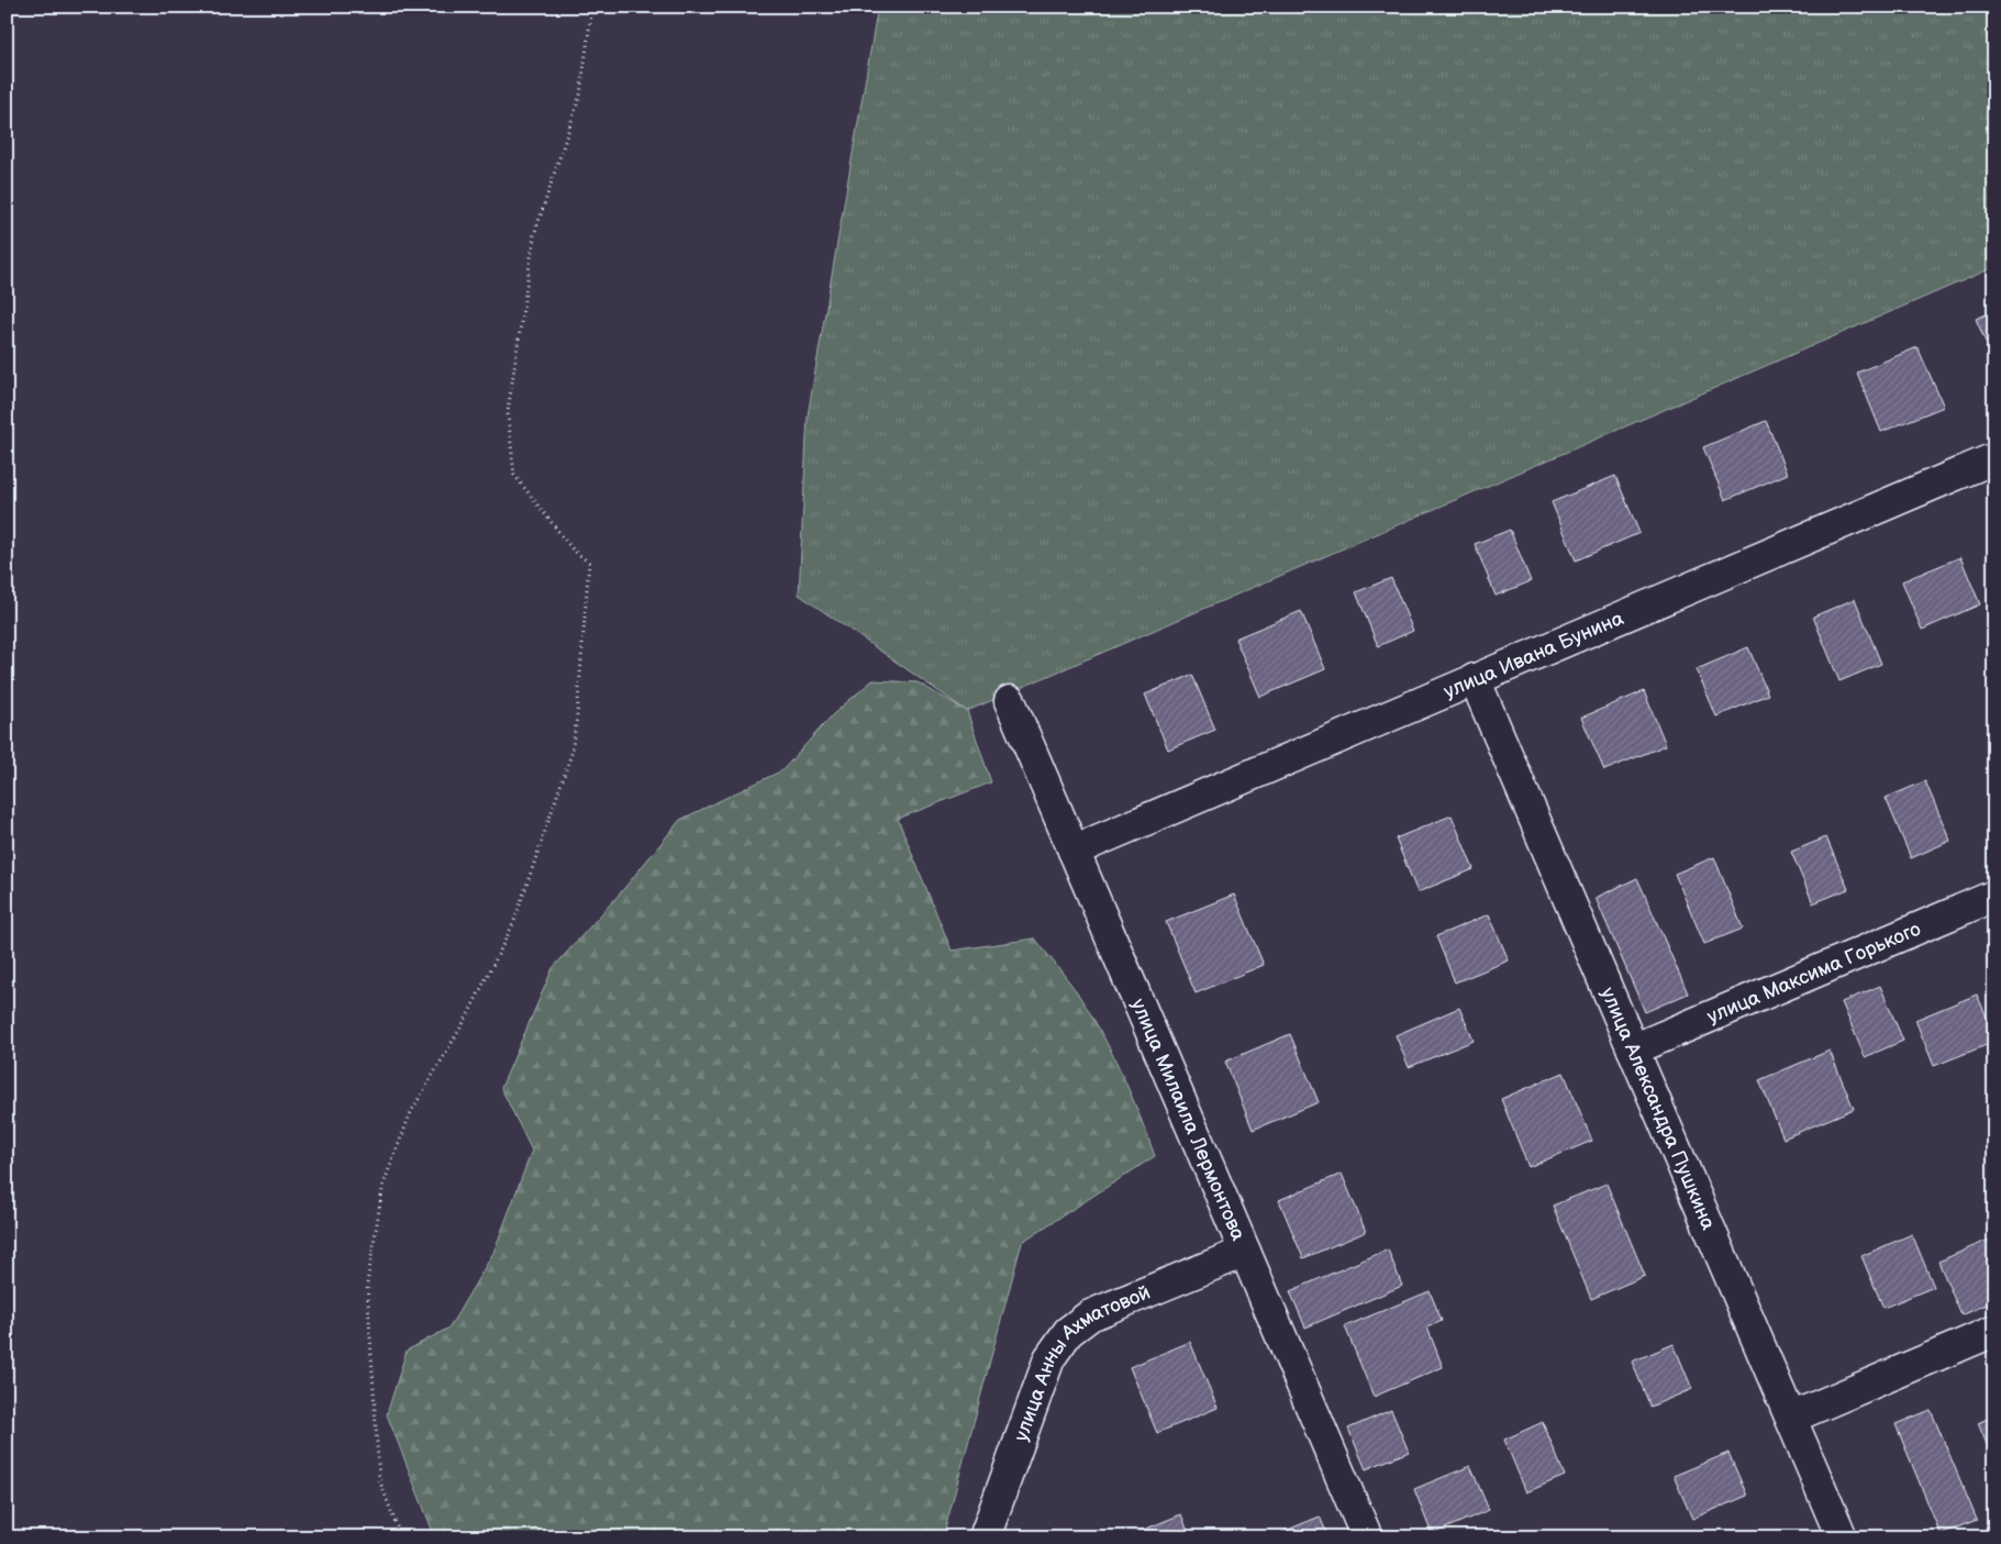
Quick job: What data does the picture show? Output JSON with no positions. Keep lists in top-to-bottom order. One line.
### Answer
{"streets":{"street":["улица Ивана Бунина","улица Максима Горького","улица Александра Пушкина","улица Милаила Лермонтова","улица Анны Ахматовой"]},"crossings":[["улица Ивана Бунина","улица Александра Пушкина"],["улица Ивана Бунина","улица Милаила Лермонтова"],["улица Максима Горького","улица Александра Пушкина"],["улица Милаила Лермонтова","улица Анны Ахматовой"]]}
